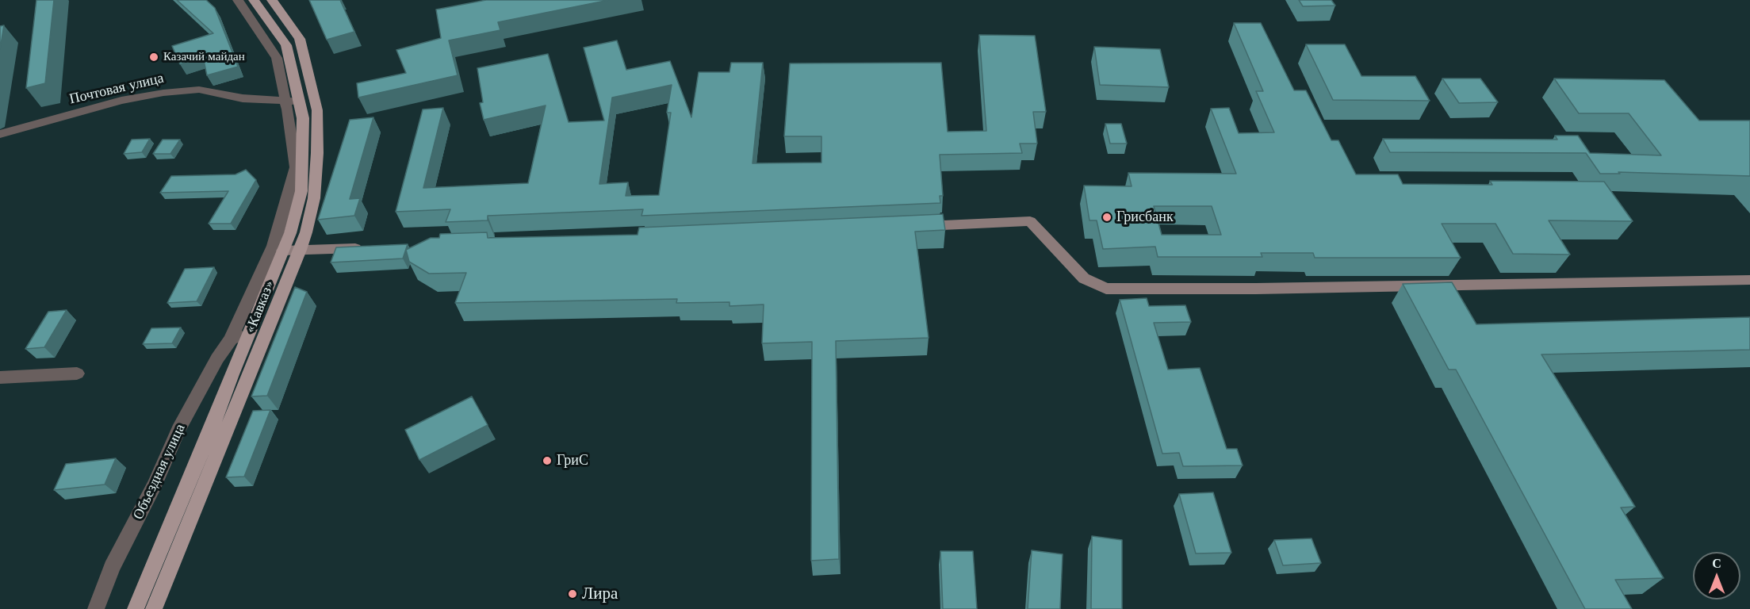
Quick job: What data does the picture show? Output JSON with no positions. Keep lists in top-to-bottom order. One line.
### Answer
{"streets":{"main road":["«Кавказ»"],"street":["Почтовая улица","Объездная улица"]},"crossings":[["Почтовая улица","«Кавказ»"],["Почтовая улица","Объездная улица"],["«Кавказ»","Объездная улица"]],"places":["Казачий майдан","Грисбанк","ГриС","Лира"],"north":"top"}
